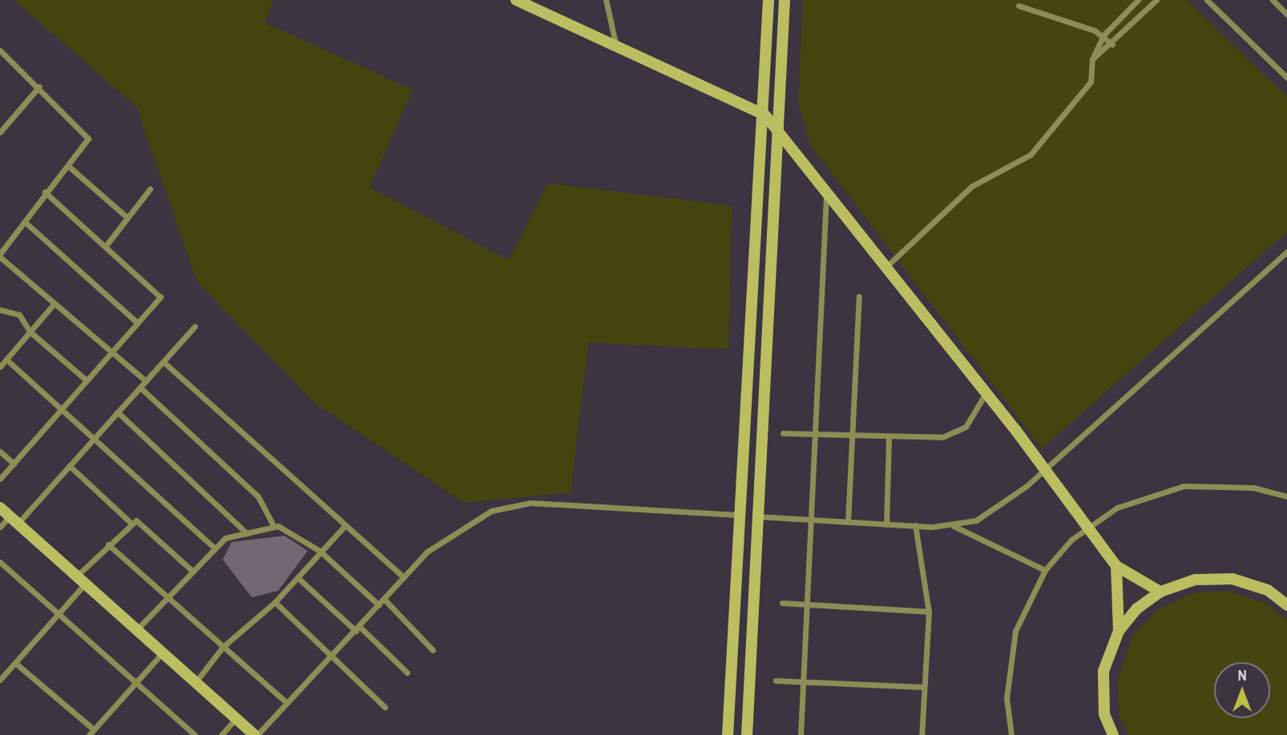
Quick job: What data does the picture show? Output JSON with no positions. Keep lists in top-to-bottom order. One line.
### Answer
{"north":"top"}
